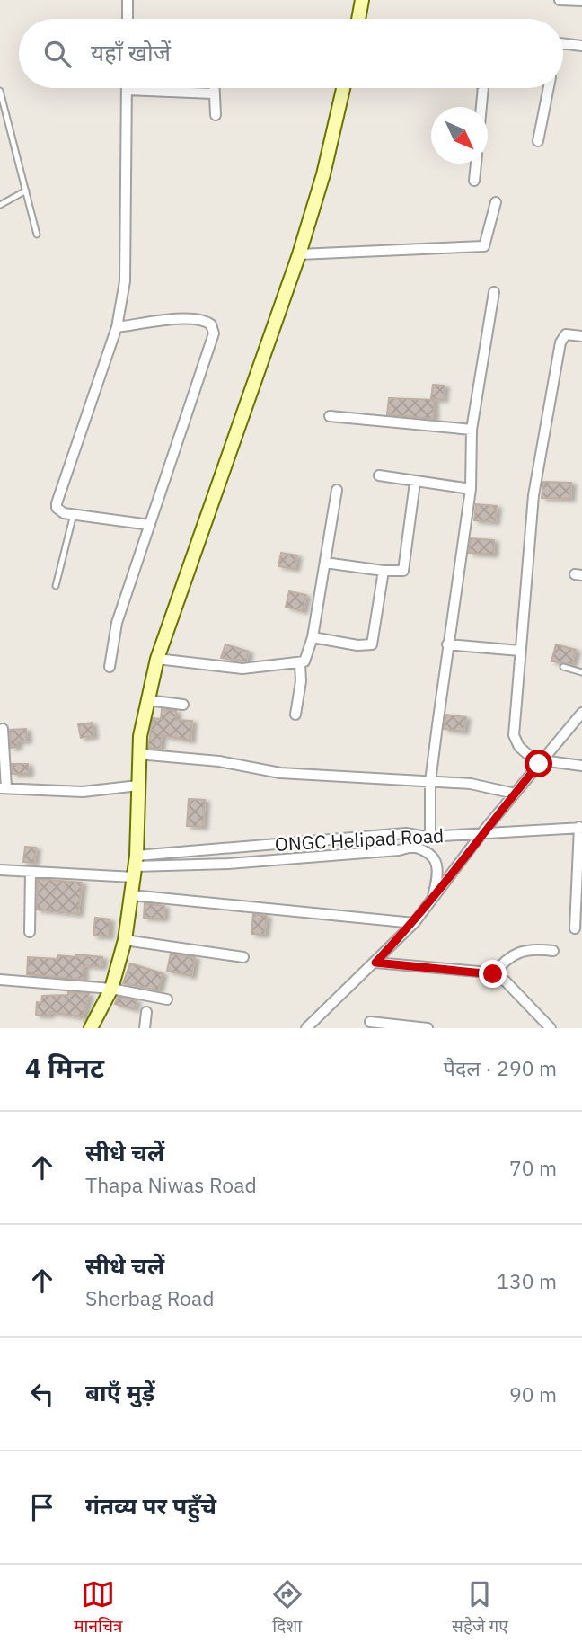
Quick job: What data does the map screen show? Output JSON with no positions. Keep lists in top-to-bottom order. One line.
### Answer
{"streets":{"street":["ONGC Helipad Road"]},"north":"bottom right","page":{"search":"यहाँ खोजें","heading":["4 मिनट","पैदल · 290 m"],"list":[["सीधे चलें","Thapa Niwas Road","70 m"],["सीधे चलें","Sherbag Road","130 m"],["बाएँ मुड़ें","90 m"],"गंतव्य पर पहुँचे"],"nav":["मानचित्र","दिशा","सहेजे गए"]}}
